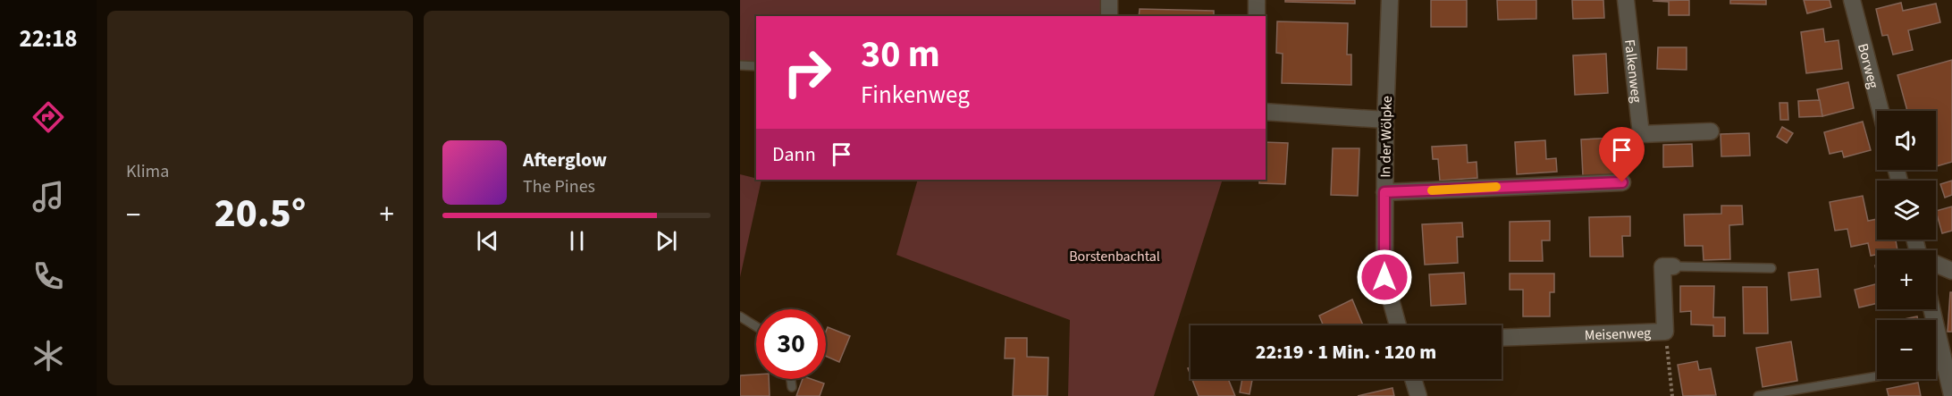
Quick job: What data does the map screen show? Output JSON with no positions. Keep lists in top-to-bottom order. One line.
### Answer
{"streets":{"street":["Borweg","Falkenweg","In der Wölpke","Meisenweg"]},"parks":["Borstenbachtal"],"page":{"tabs":"22:18","tile":"Klima","turn":["30 m","Finkenweg"],"map_buttons":["+","−"],"then":"Dann","song":["Afterglow","The Pines"],"heat":["−","20.5°","+"],"limit":"30","trip":"22:19 · 1 Min. · 120 m"}}
